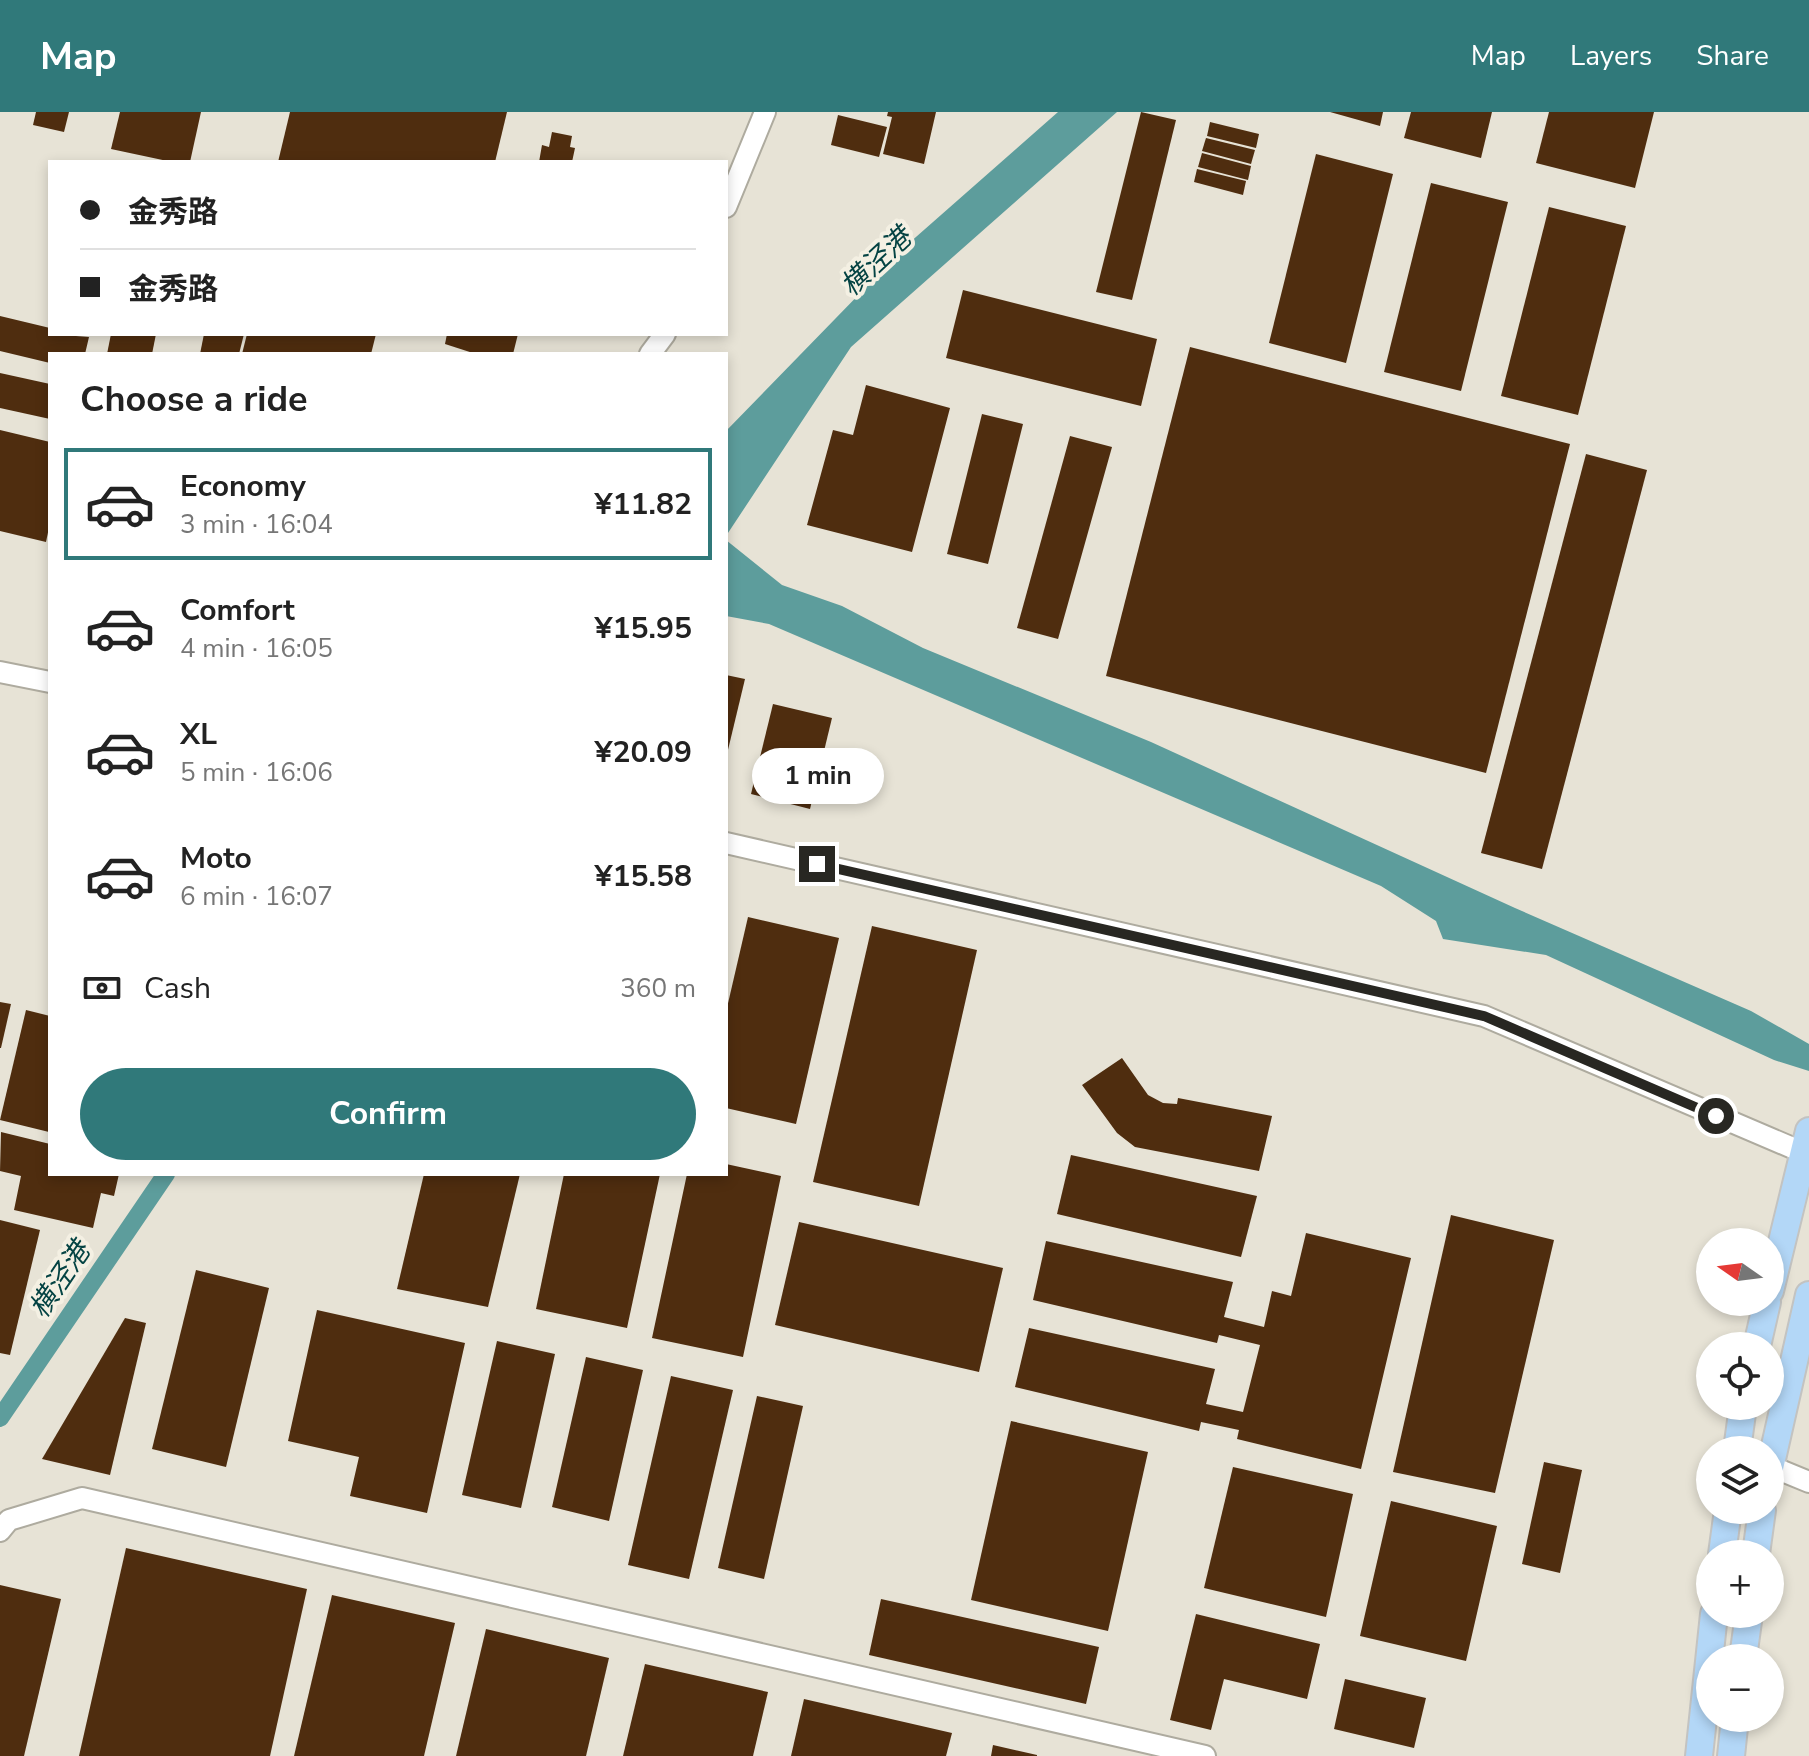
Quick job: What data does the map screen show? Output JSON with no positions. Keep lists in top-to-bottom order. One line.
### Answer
{"water":["横泾港"],"north":"left","page":{"header":"Map","nav":["Map","Layers","Share"],"banner":["金秀路","金秀路"],"heading":"Choose a ride","list":[{"name":"Economy","note":"3 min · 16:04","value":"¥11.82"},{"name":"Comfort","note":"4 min · 16:05","value":"¥15.95"},{"name":"XL","note":"5 min · 16:06","value":"¥20.09"},{"name":"Moto","note":"6 min · 16:07","value":"¥15.58"}],"bubble":"1 min","pay":["Cash","360 m"],"buttons":"Confirm","map_buttons":["+","−"]}}
